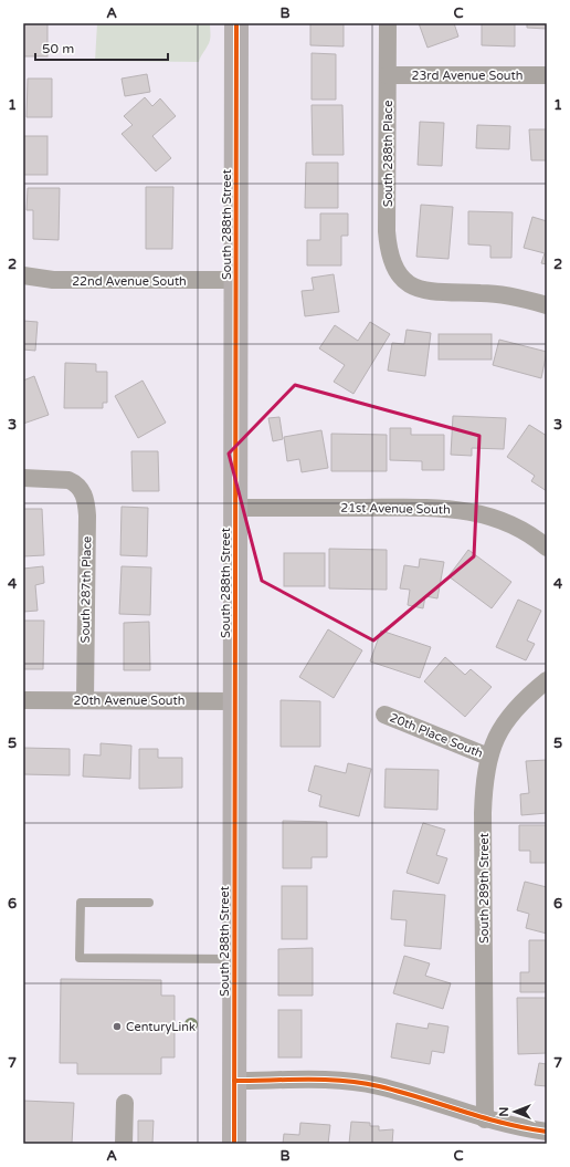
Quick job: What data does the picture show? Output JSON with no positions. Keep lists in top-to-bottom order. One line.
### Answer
{"streets":{"main road":["South 288th Street"],"street":["23rd Avenue South","South 288th Place","22nd Avenue South","21st Avenue South","South 287th Place","20th Avenue South","20th Place South","South 289th Street"]},"crossings":[["23rd Avenue South","South 288th Place"],["South 288th Street","22nd Avenue South"],["South 288th Street","21st Avenue South"],["South 288th Street","20th Avenue South"],["South 287th Place","20th Avenue South"],["20th Place South","South 289th Street"]],"places":["CenturyLink"],"scale_bar":"50 m","north":"left","grid":{"columns":["A","B","C"],"rows":["1","2","3","4","5","6","7"]}}
